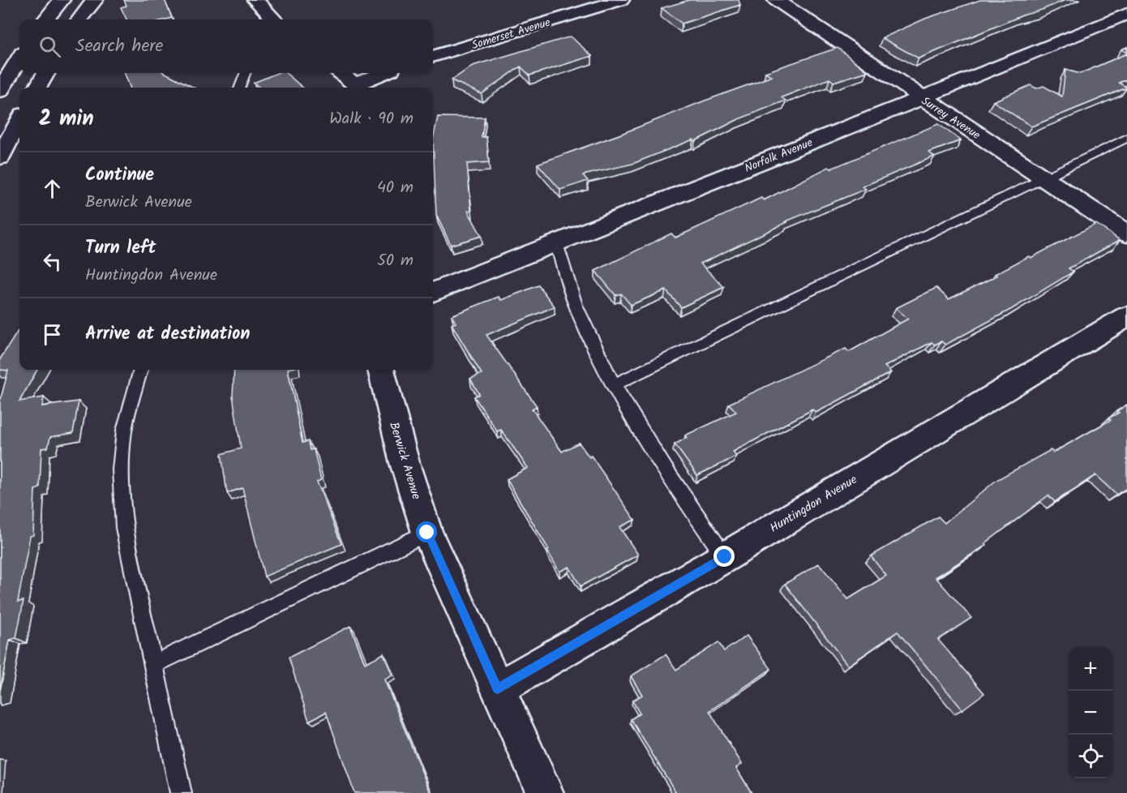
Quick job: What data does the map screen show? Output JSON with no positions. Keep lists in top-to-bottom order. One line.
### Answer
{"streets":{"street":["Somerset Avenue","Surrey Avenue","Norfolk Avenue","Berwick Avenue","Huntingdon Avenue"]},"crossings":[["Surrey Avenue","Norfolk Avenue"],["Berwick Avenue","Huntingdon Avenue"]],"page":{"search":"Search here","heading":["2 min","Walk · 90 m"],"list":[["Continue","Berwick Avenue","40 m"],["Turn left","Huntingdon Avenue","50 m"],"Arrive at destination"],"map_buttons":["+","−"]}}
